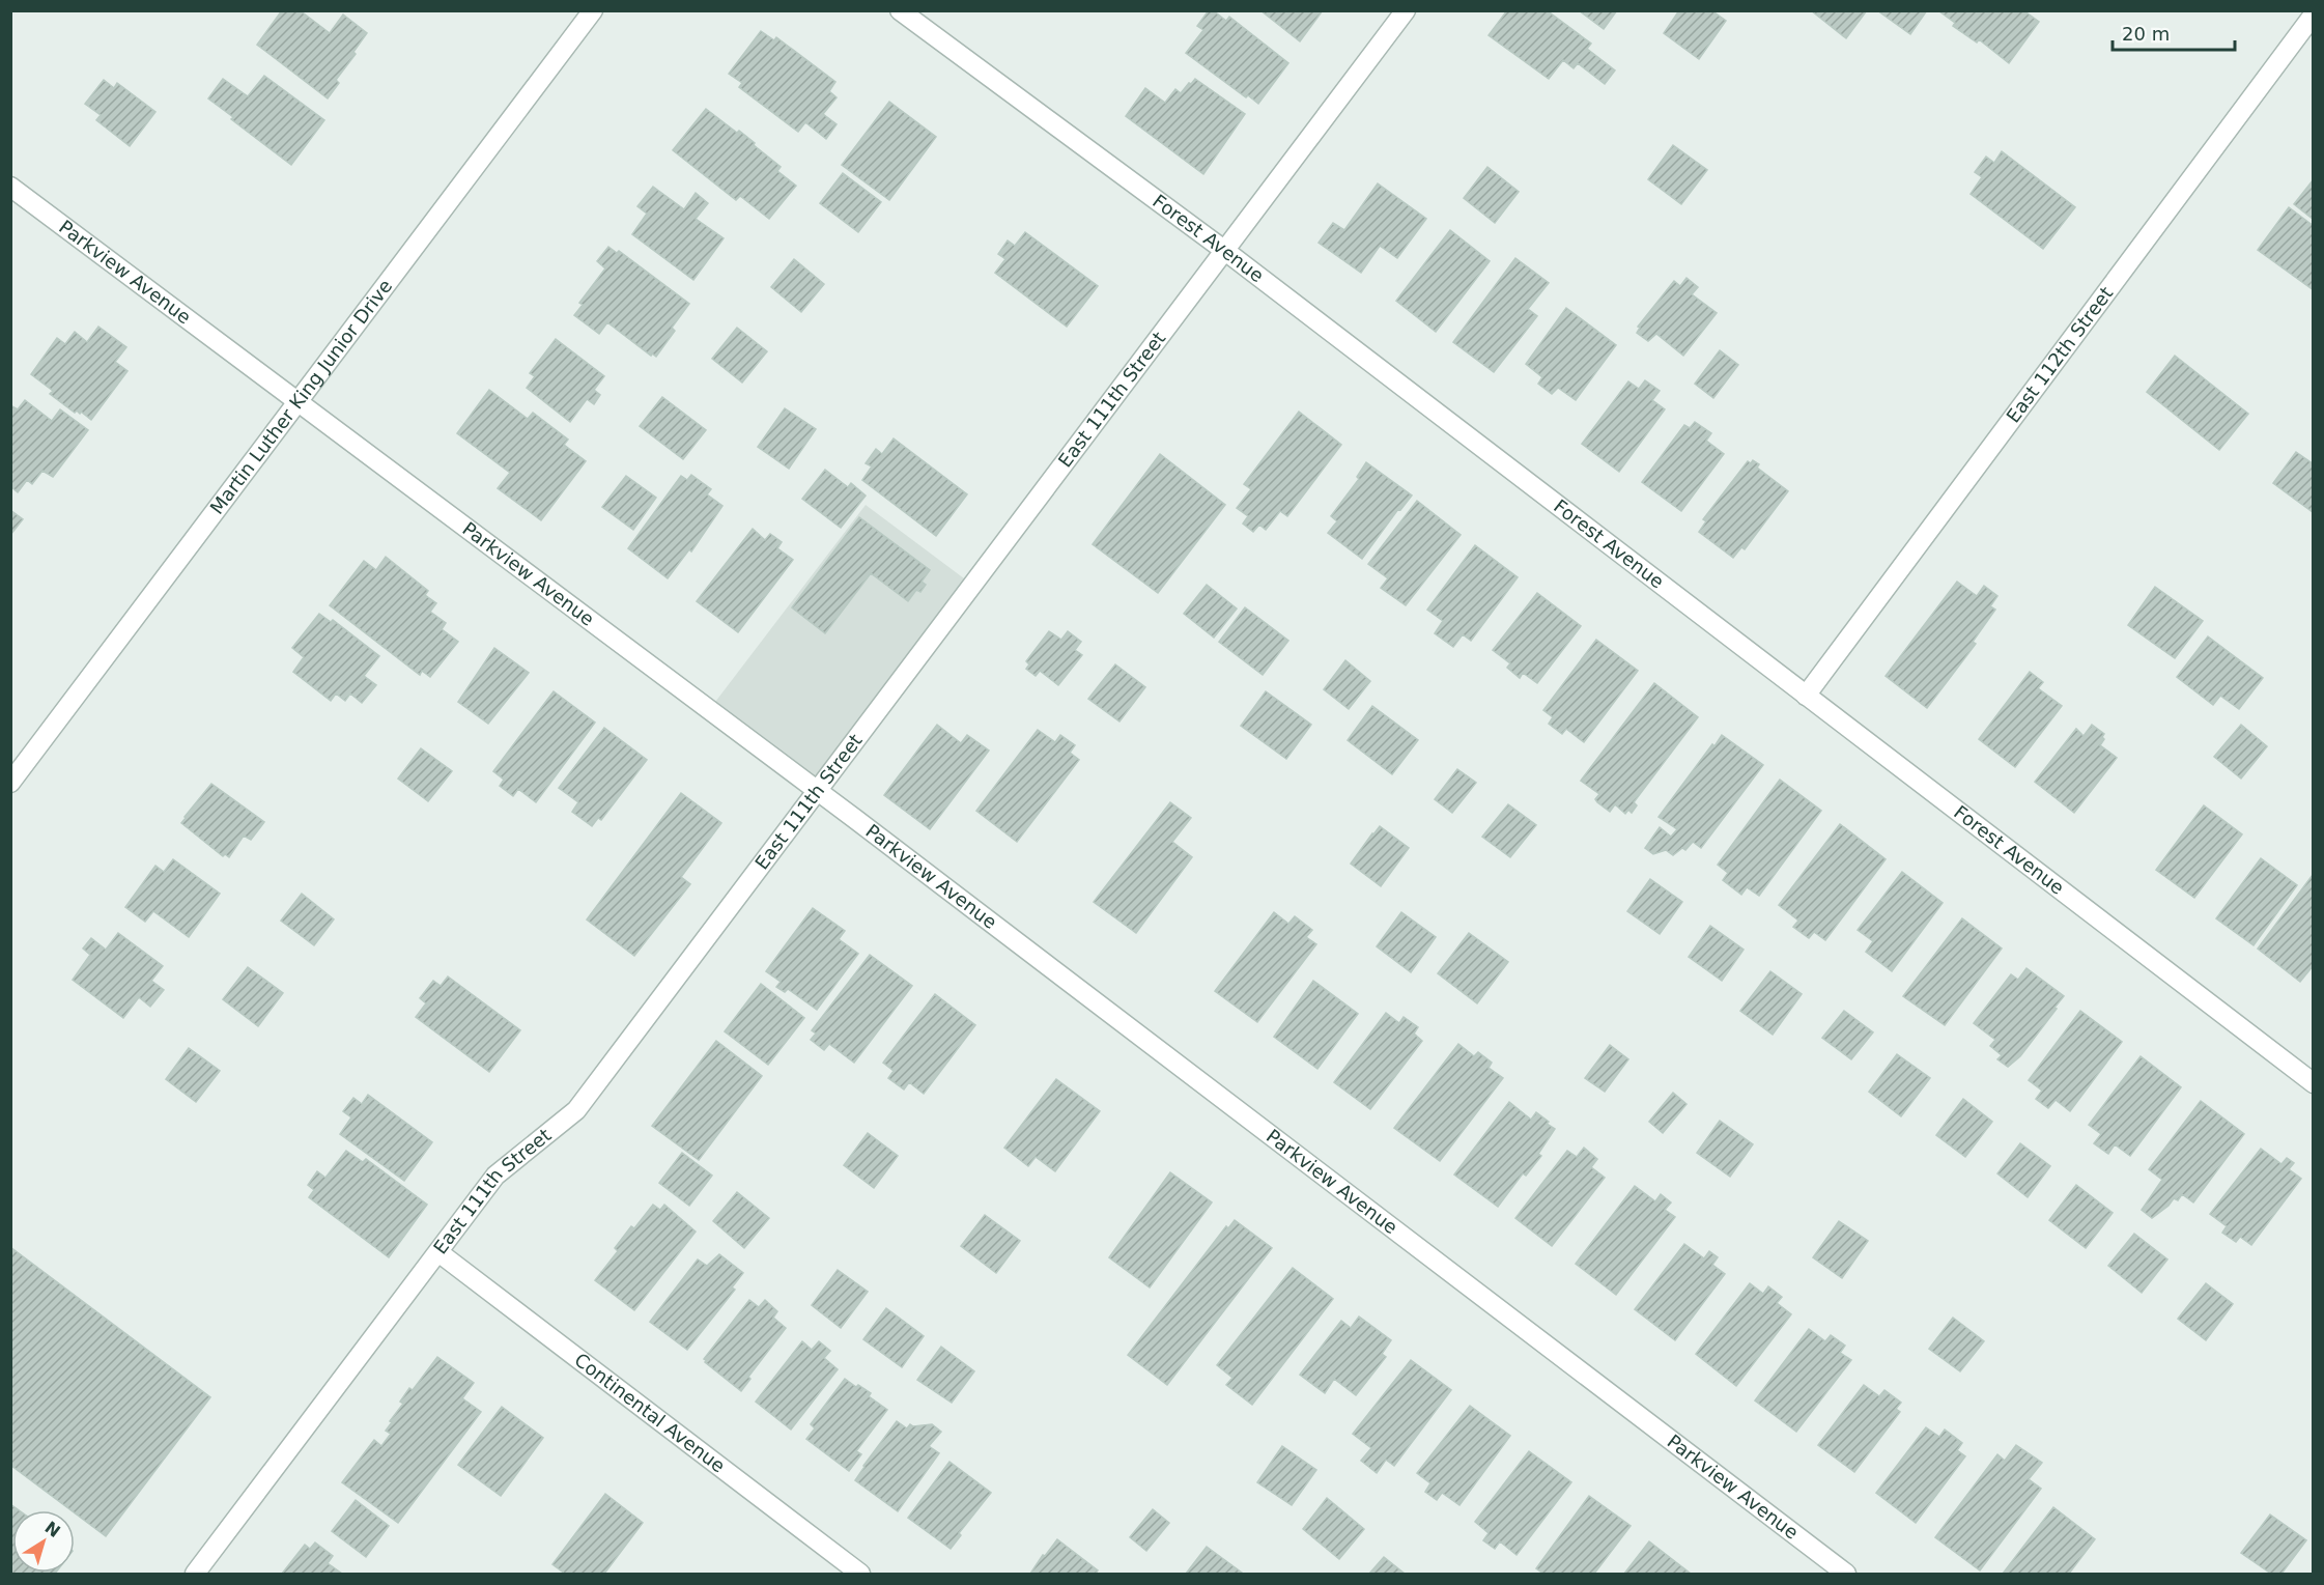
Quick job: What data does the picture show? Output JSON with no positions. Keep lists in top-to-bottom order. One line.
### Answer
{"streets":{"street":["Forest Avenue","Parkview Avenue","East 112th Street","Martin Luther King Junior Drive","East 111th Street","Continental Avenue"]},"crossings":[["Forest Avenue","East 112th Street"],["Forest Avenue","East 111th Street"],["Parkview Avenue","Martin Luther King Junior Drive"],["Parkview Avenue","East 111th Street"],["East 111th Street","Continental Avenue"]],"scale_bar":"20 m","north":"top right"}
